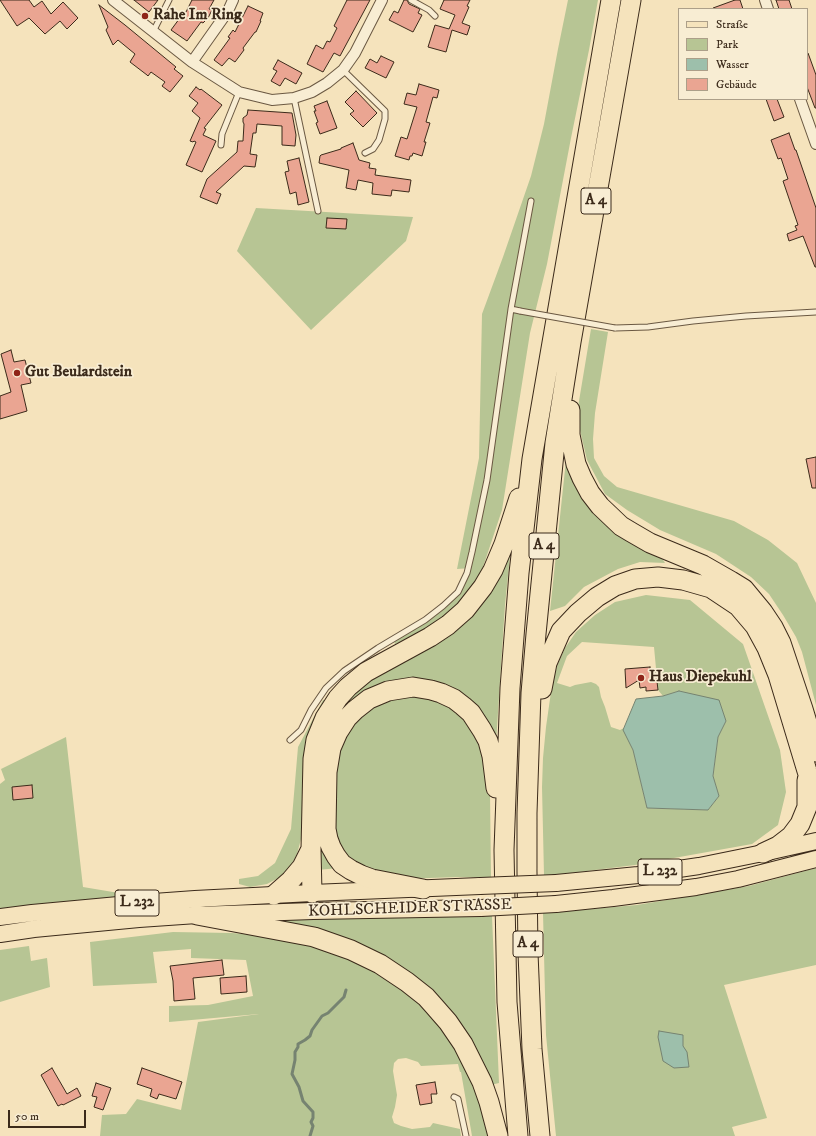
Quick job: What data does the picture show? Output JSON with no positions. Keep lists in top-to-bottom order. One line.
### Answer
{"streets":{"highway":["A 4"],"main road":["L 232","KOHLSCHEIDER STRASSE"]},"places":["Rahe Im Ring","Gut Beulardstein","Haus Diepekuhl"],"legend":["Straße","Park","Wasser","Gebäude"],"scale_bar":"50 m"}
